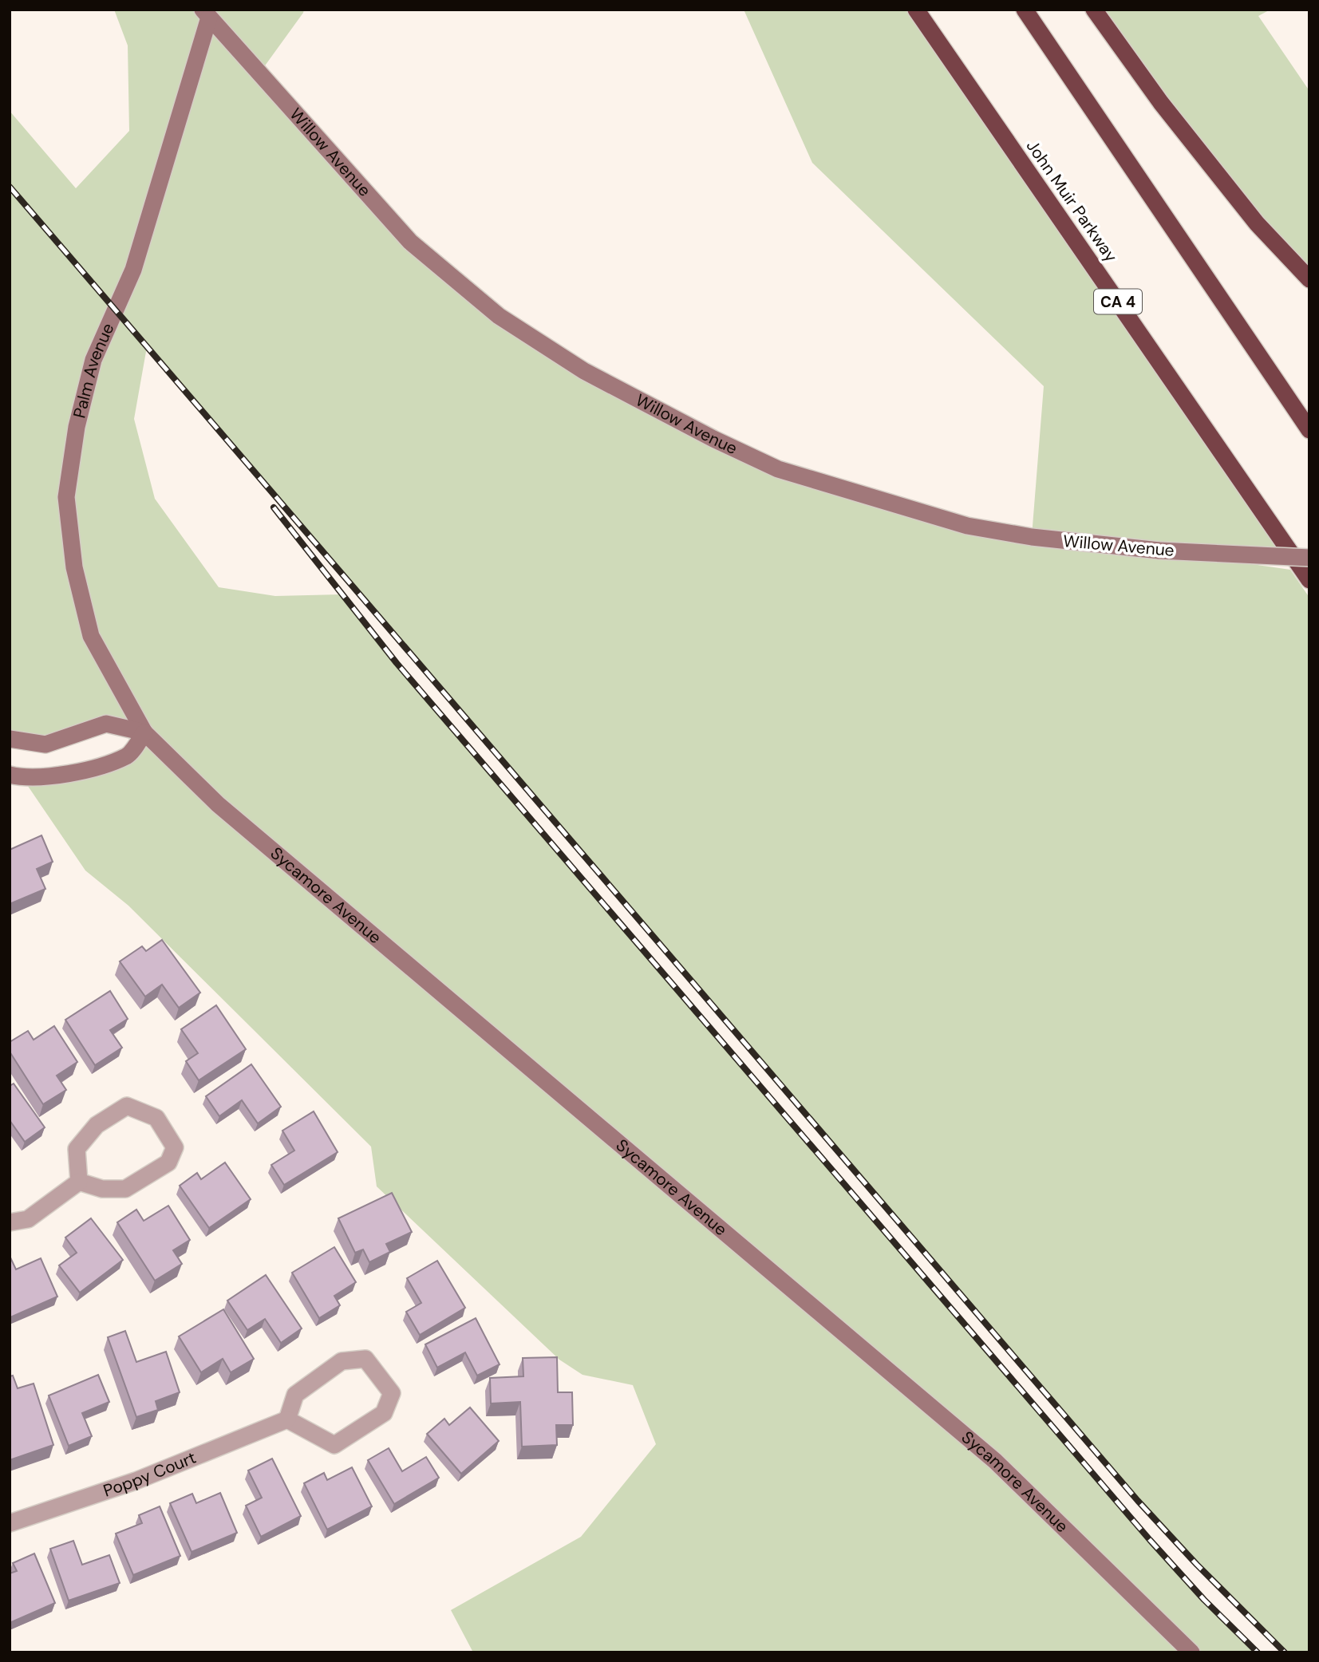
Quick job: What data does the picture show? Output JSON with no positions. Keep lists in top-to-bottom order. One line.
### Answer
{"streets":{"highway":["John Muir Parkway","CA 4"],"street":["Willow Avenue","Palm Avenue","Sycamore Avenue","Poppy Court"]},"crossings":[["Willow Avenue","Palm Avenue"],["Palm Avenue","Sycamore Avenue"]]}
